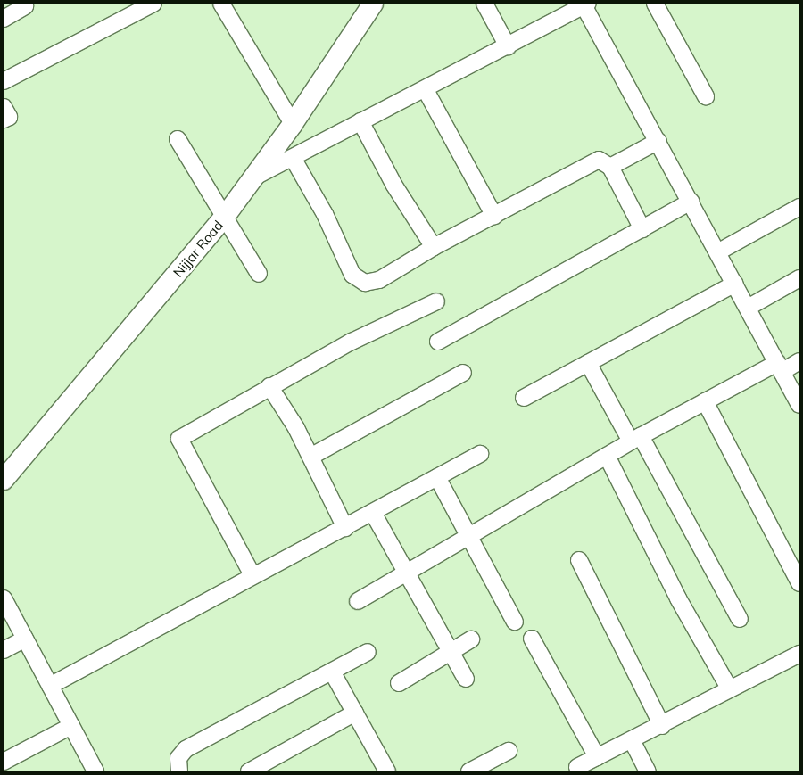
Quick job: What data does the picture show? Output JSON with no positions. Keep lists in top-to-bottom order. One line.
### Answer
{"streets":{"street":["Nijjar Road"]}}
